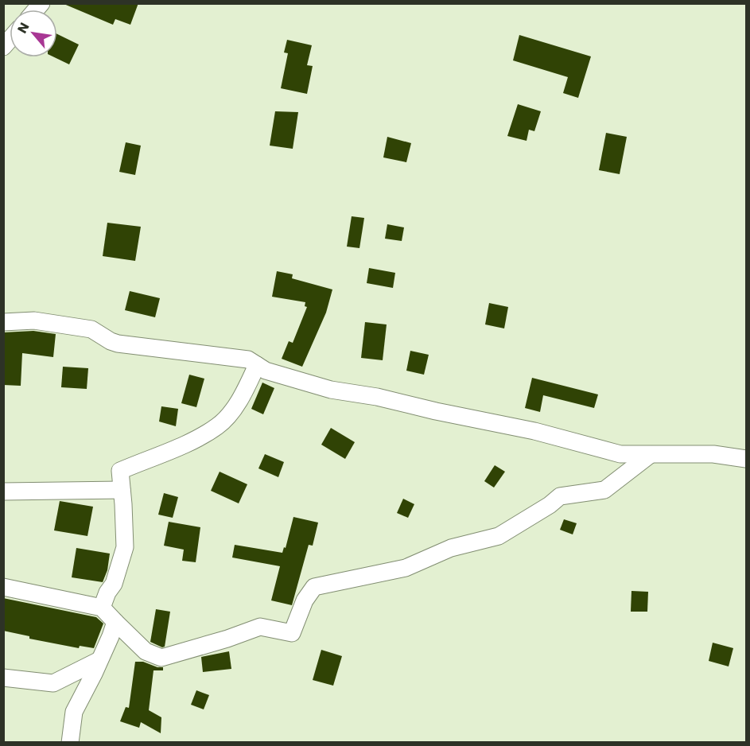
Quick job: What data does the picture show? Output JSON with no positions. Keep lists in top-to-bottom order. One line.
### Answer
{"north":"top left"}
